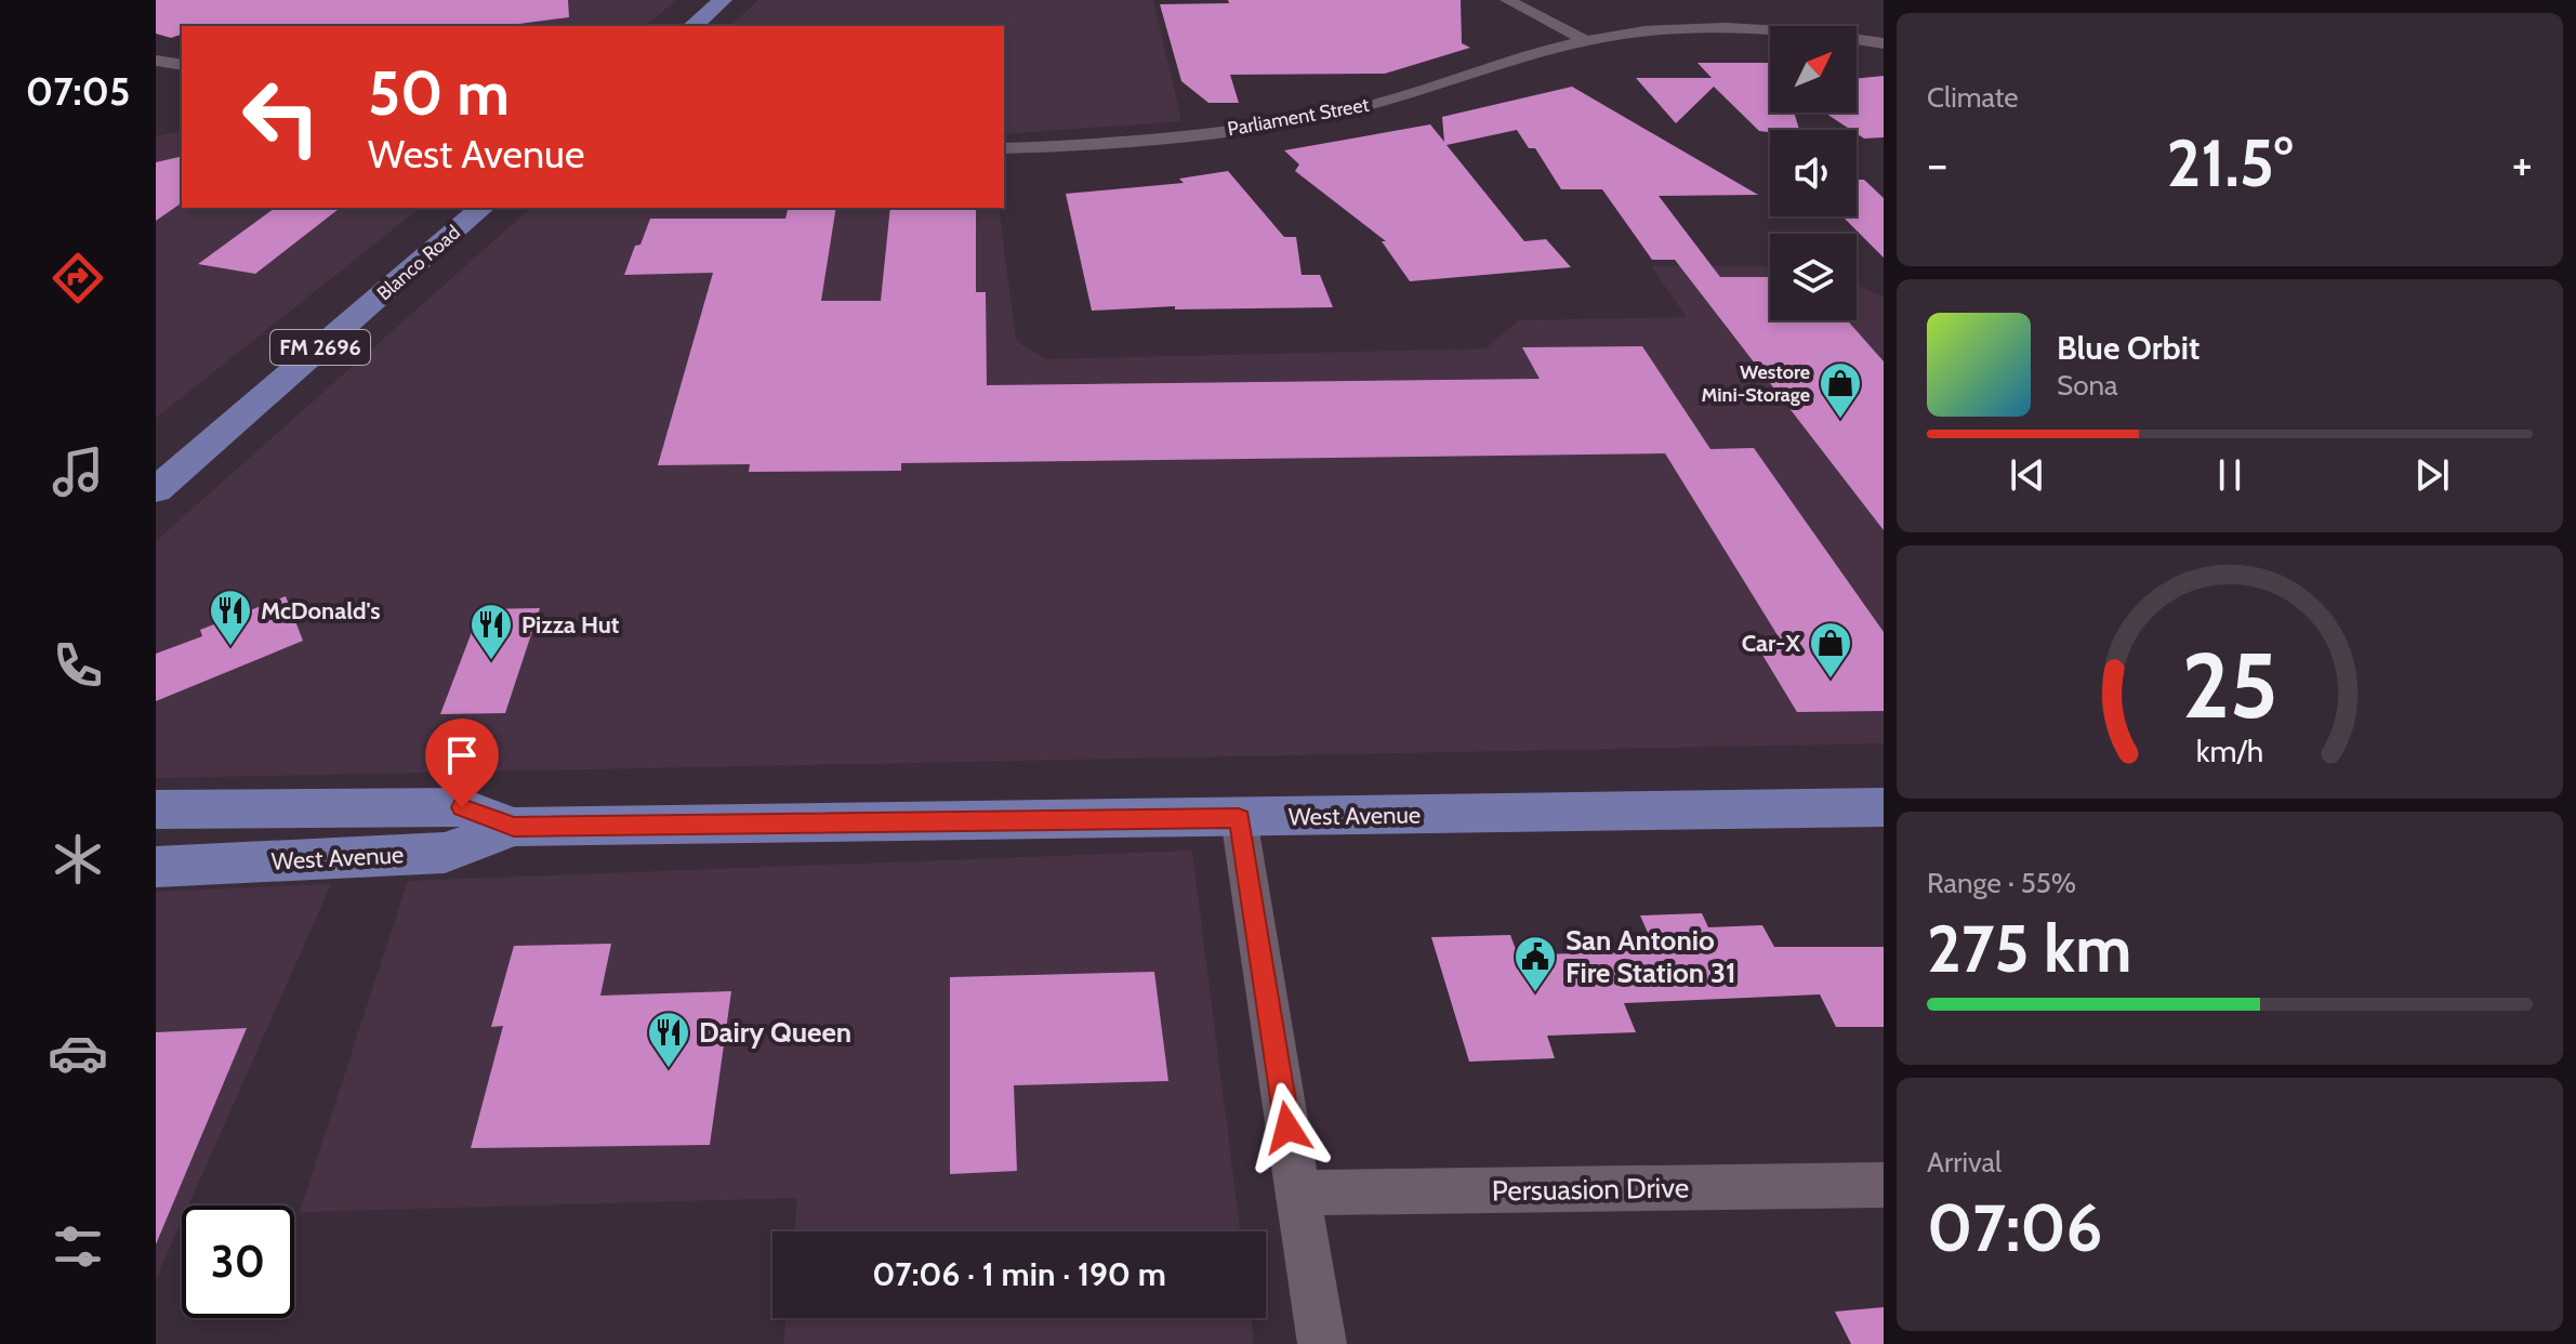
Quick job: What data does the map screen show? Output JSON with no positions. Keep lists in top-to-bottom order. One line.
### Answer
{"streets":{"main road":["Blanco Road","FM 2696","West Avenue"],"street":["Parliament Street","Persuasion Drive"]},"places":{"shop":["Westore Mini-Storage","Car-X"],"restaurant":["McDonald's","Pizza Hut","Dairy Queen"],"public building":["San Antonio Fire Station 31"]},"north":"top right","page":{"tabs":"07:05","tile":["Climate",["Range · 55%","275 km"],["Arrival","07:06"]],"turn":["50 m","West Avenue"],"heat":["−","21.5°","+"],"song":["Blue Orbit","Sona"],"limit":"30","trip":"07:06 · 1 min · 190 m","gauge":["25","km/h"]}}
